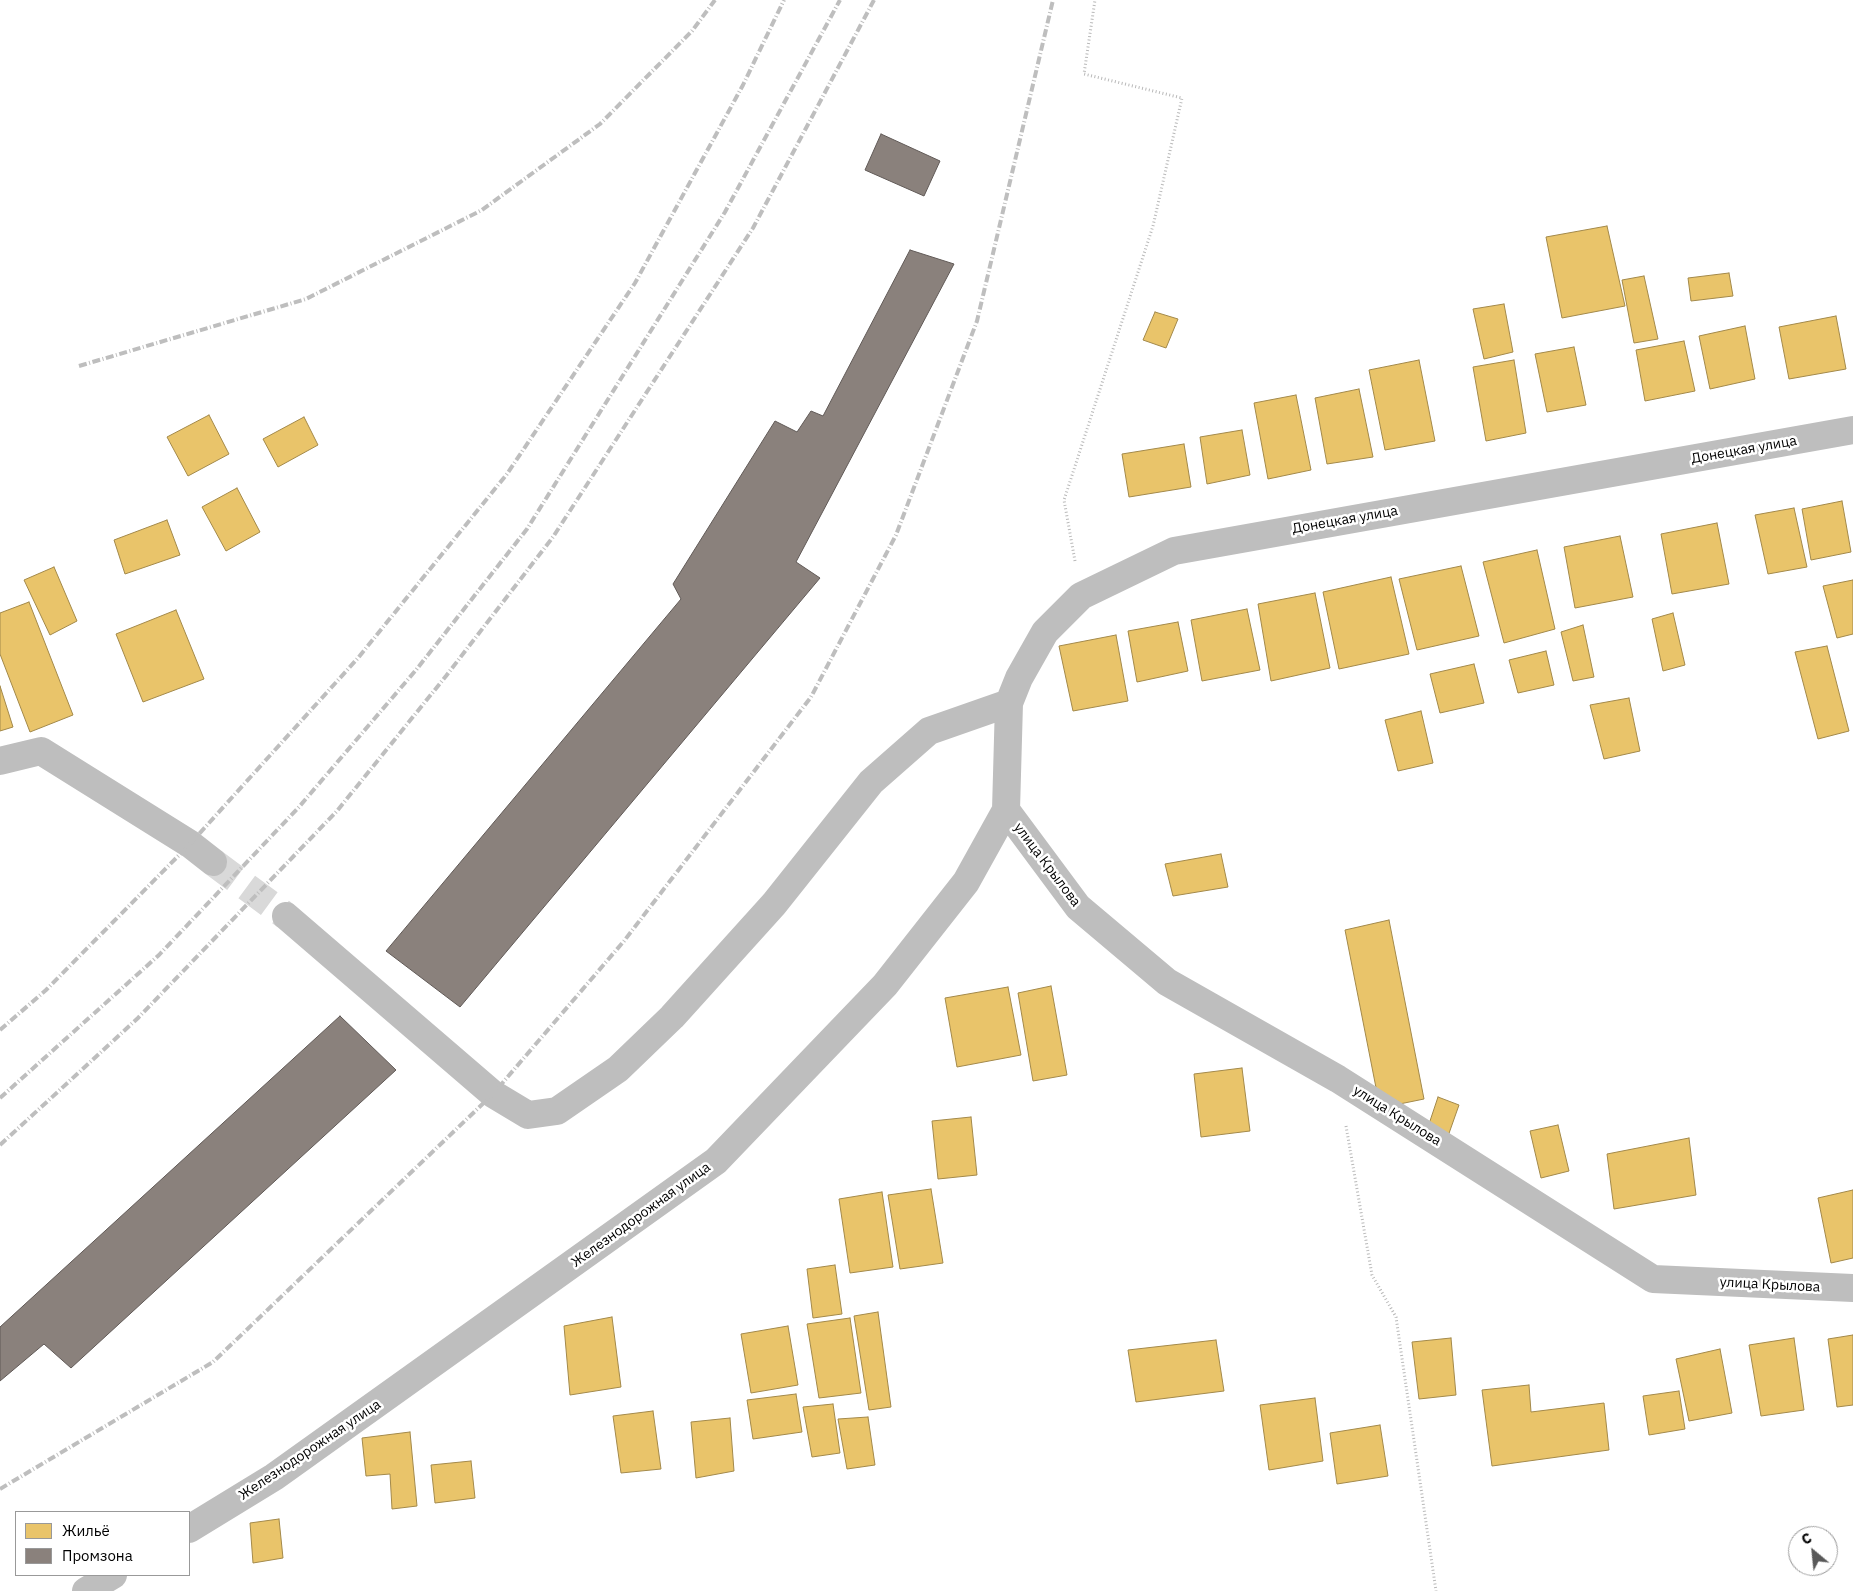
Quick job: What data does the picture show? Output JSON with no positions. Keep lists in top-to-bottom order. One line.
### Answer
{"streets":{"street":["Донецкая улица","улица Крылова","Железнодорожная улица"]},"crossings":[["Донецкая улица","улица Крылова"],["Донецкая улица","Железнодорожная улица"],["улица Крылова","Железнодорожная улица"]],"legend":["Жильё","Промзона"],"north":"top left"}
